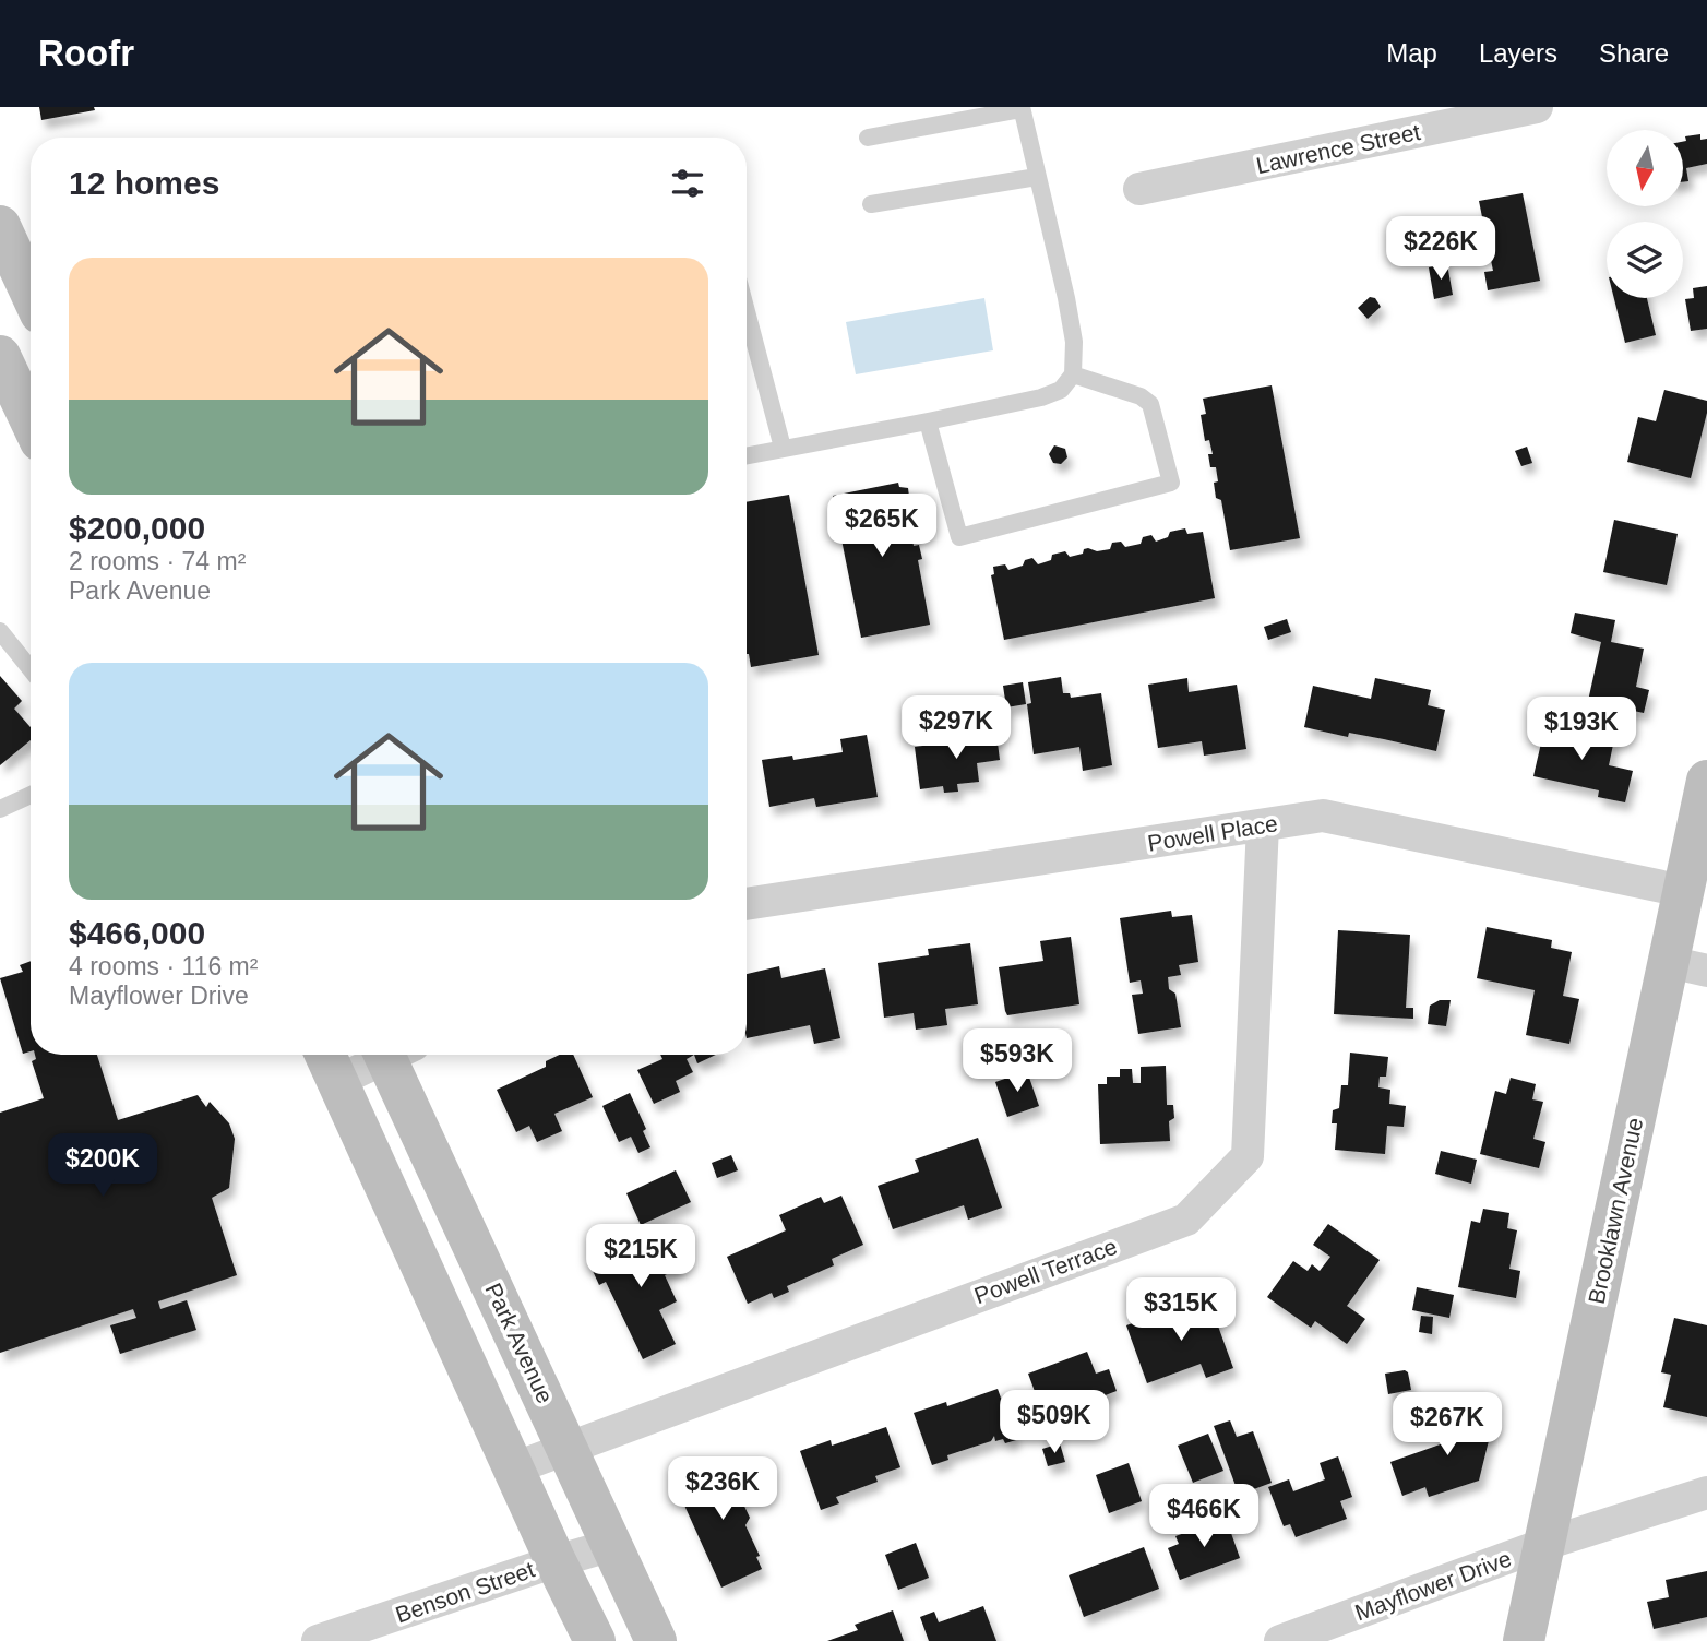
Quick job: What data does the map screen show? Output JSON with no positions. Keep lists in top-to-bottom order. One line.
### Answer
{"streets":{"main road":["Brooklawn Avenue","Park Avenue"],"street":["Lawrence Street","Powell Place","Powell Terrace","Mayflower Drive","Benson Street"]},"crossings":[["Powell Place","Brooklawn Avenue"],["Powell Place","Powell Terrace"],["Brooklawn Avenue","Mayflower Drive"],["Powell Terrace","Park Avenue"],["Park Avenue","Benson Street"]],"north":"bottom","page":{"header":"Roofr","nav":["Map","Layers","Share"],"heading":"12 homes","price":["$226K","$265K","$297K","$193K","$593K","$200K","$215K","$315K","$509K","$267K","$236K","$466K"],"list":[{"name":"$200,000","note":"2 rooms · 74 m² · Park Avenue"},{"name":"$466,000","note":"4 rooms · 116 m² · Mayflower Drive"}]}}
